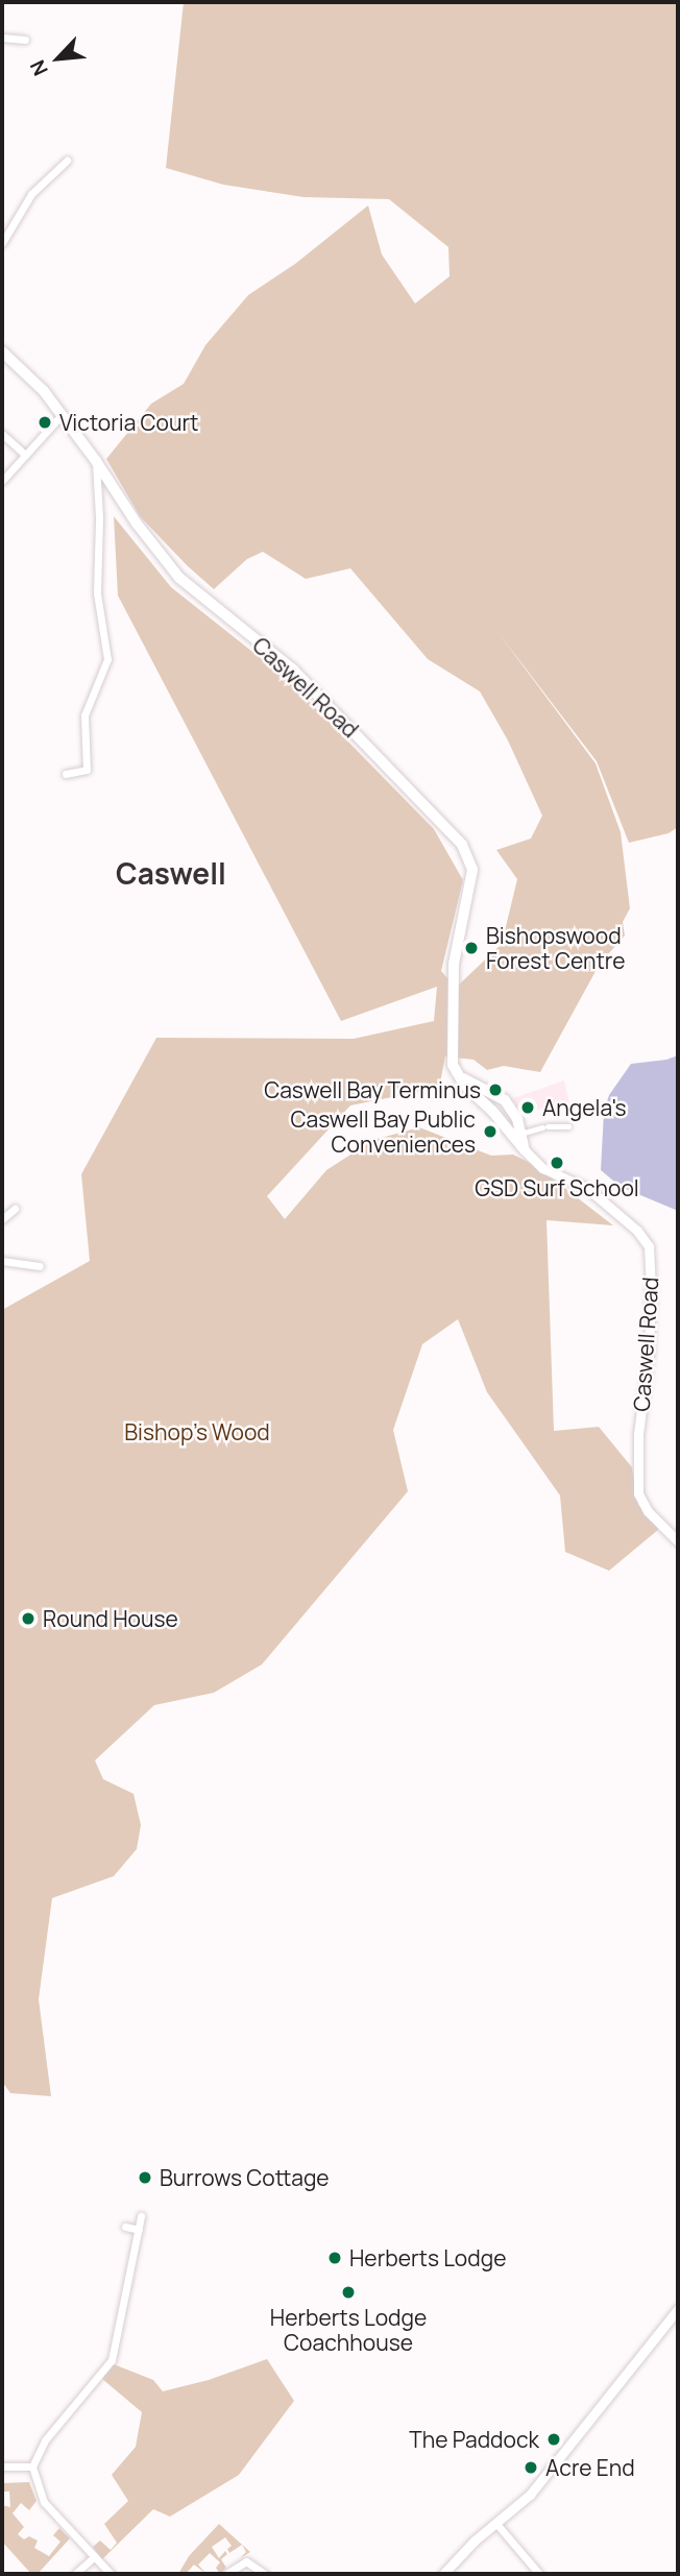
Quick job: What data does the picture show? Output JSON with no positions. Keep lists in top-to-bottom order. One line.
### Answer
{"streets":{"main road":["Caswell Road"]},"districts":["Caswell"],"parks":["Bishop's Wood"],"places":["Victoria Court","Bishopswood Forest Centre","Caswell Bay Terminus","Angela's","Caswell Bay Public Conveniences","GSD Surf School","Round House","Burrows Cottage","Herberts Lodge","Herberts Lodge Coachhouse","The Paddock","Acre End"],"north":"bottom left"}
